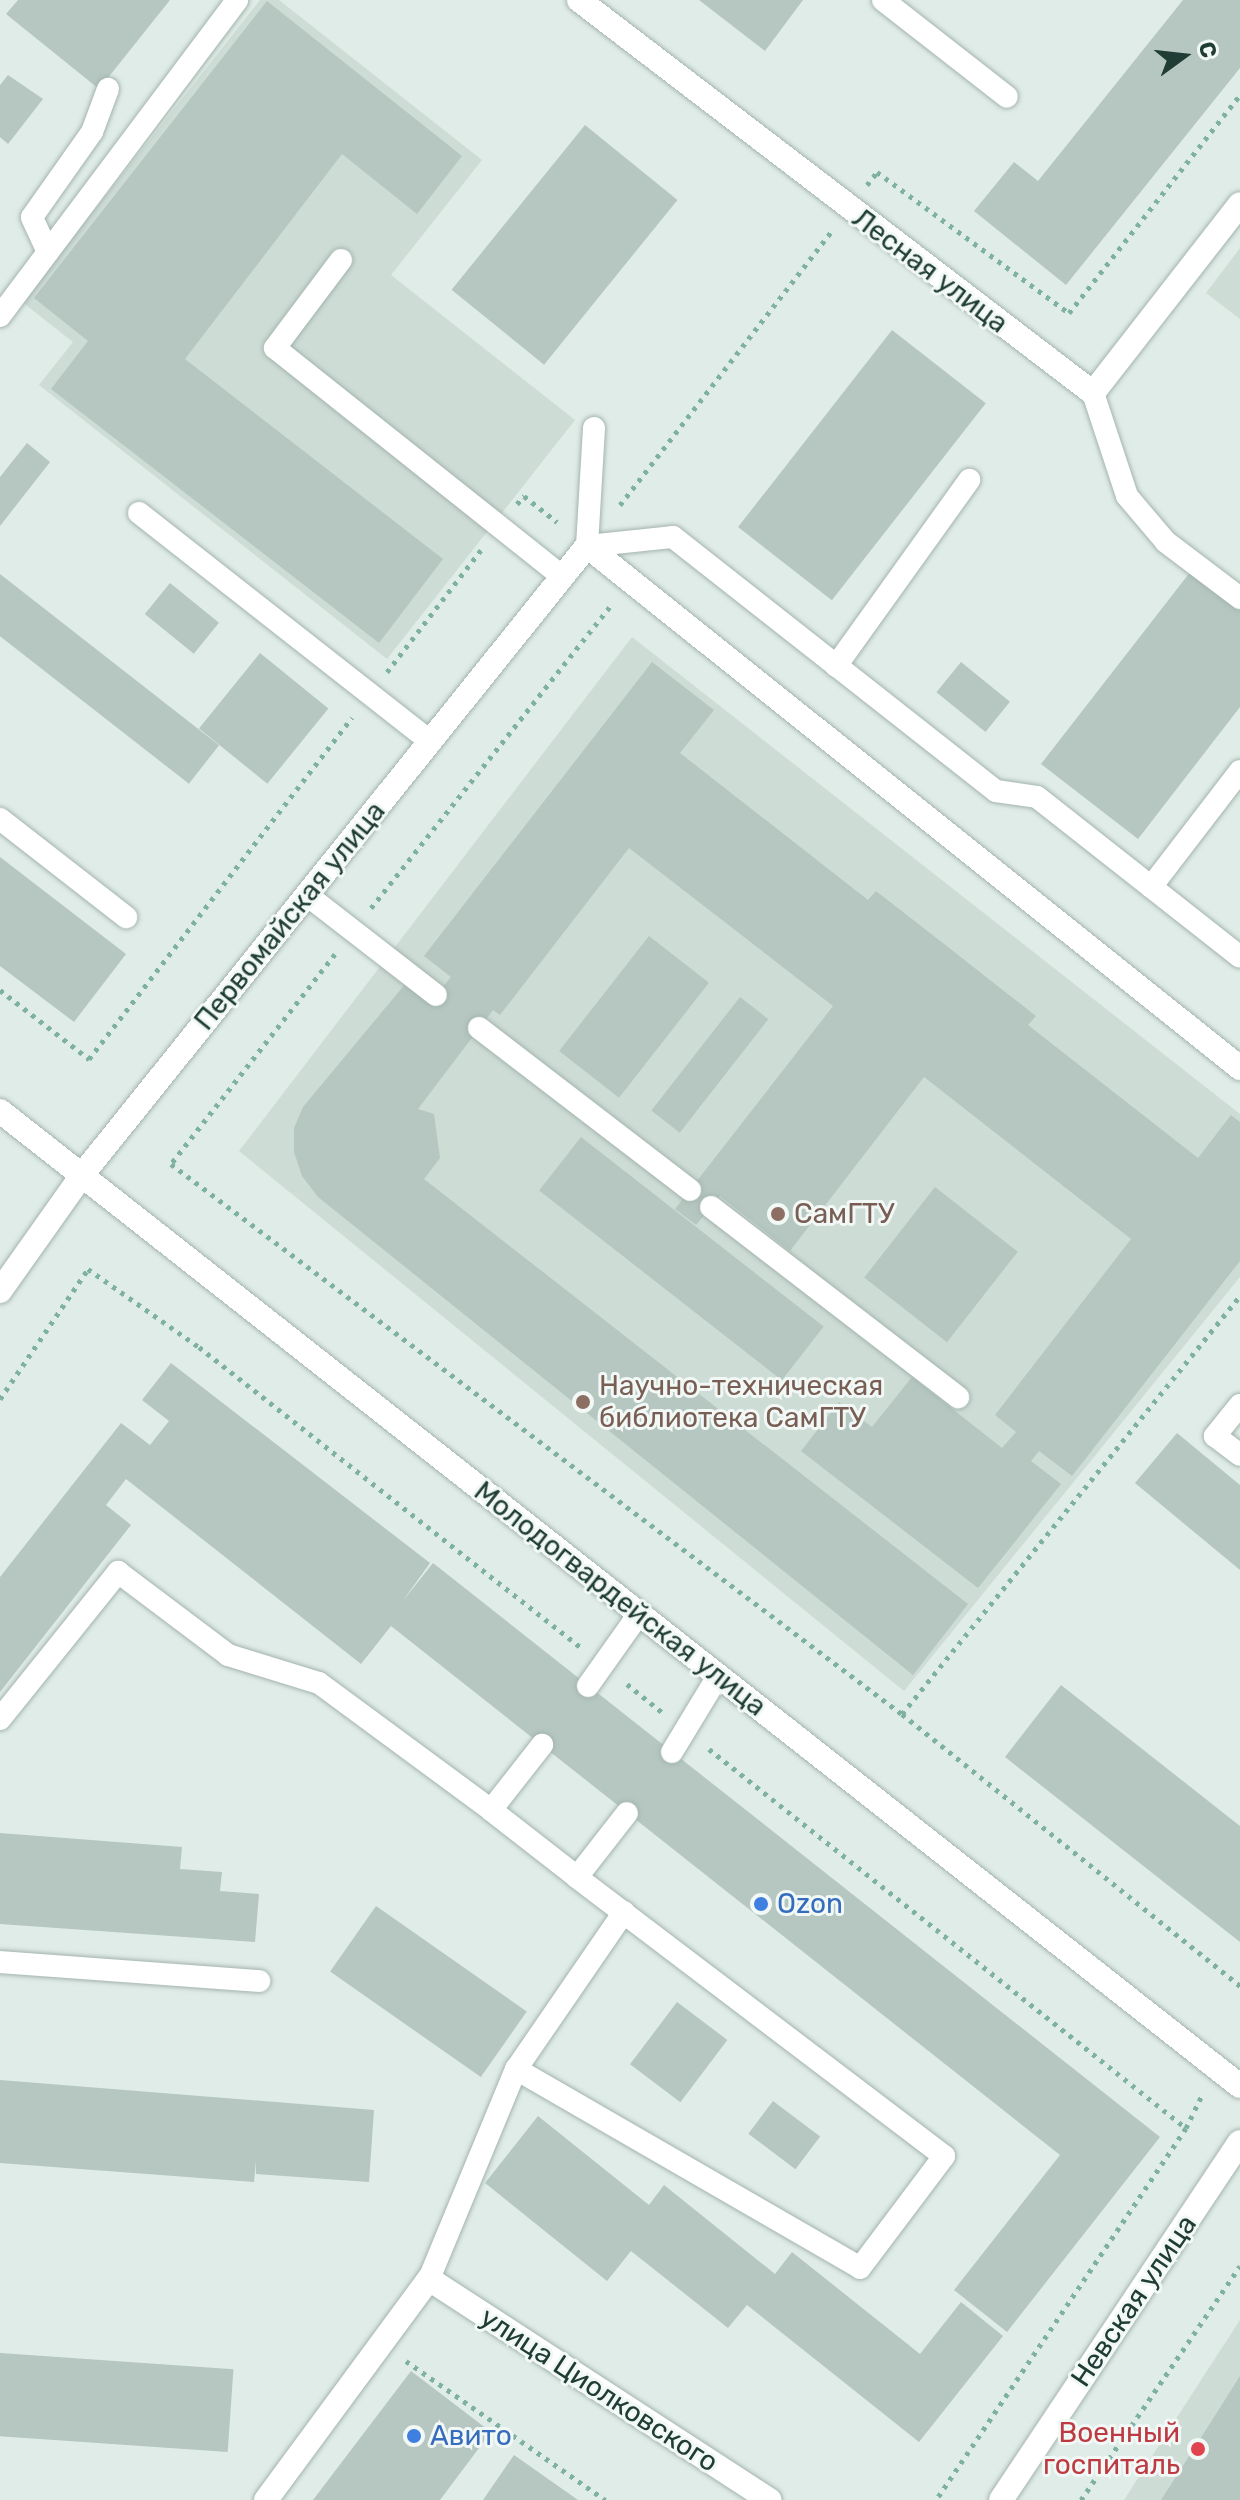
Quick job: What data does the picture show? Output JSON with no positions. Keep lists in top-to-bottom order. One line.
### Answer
{"streets":{"street":["Лесная улица","Первомайская улица","Молодогвардейская улица","Невская улица","улица Циолковского"]},"crossings":[["Первомайская улица","Молодогвардейская улица"]],"places":["СамГТУ","Научно-техническая библиотека СамГТУ","Ozon","Авито","Военный госпиталь"],"north":"right"}
